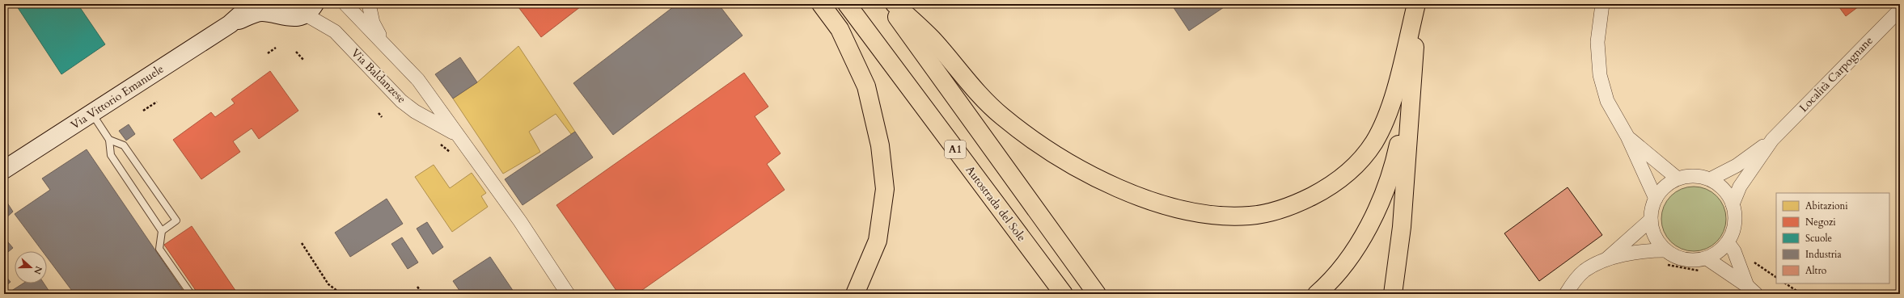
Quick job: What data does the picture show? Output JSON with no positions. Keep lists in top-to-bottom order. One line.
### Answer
{"streets":{"highway":["A1","Autostrada del Sole"],"main road":["Via Vittorio Emanuele"],"street":["Località Carpognane","Via Baldanzese"]},"crossings":[["Via Baldanzese","Via Vittorio Emanuele"]],"legend":["Abitazioni","Negozi","Scuole","Industria","Altro"],"north":"right"}
